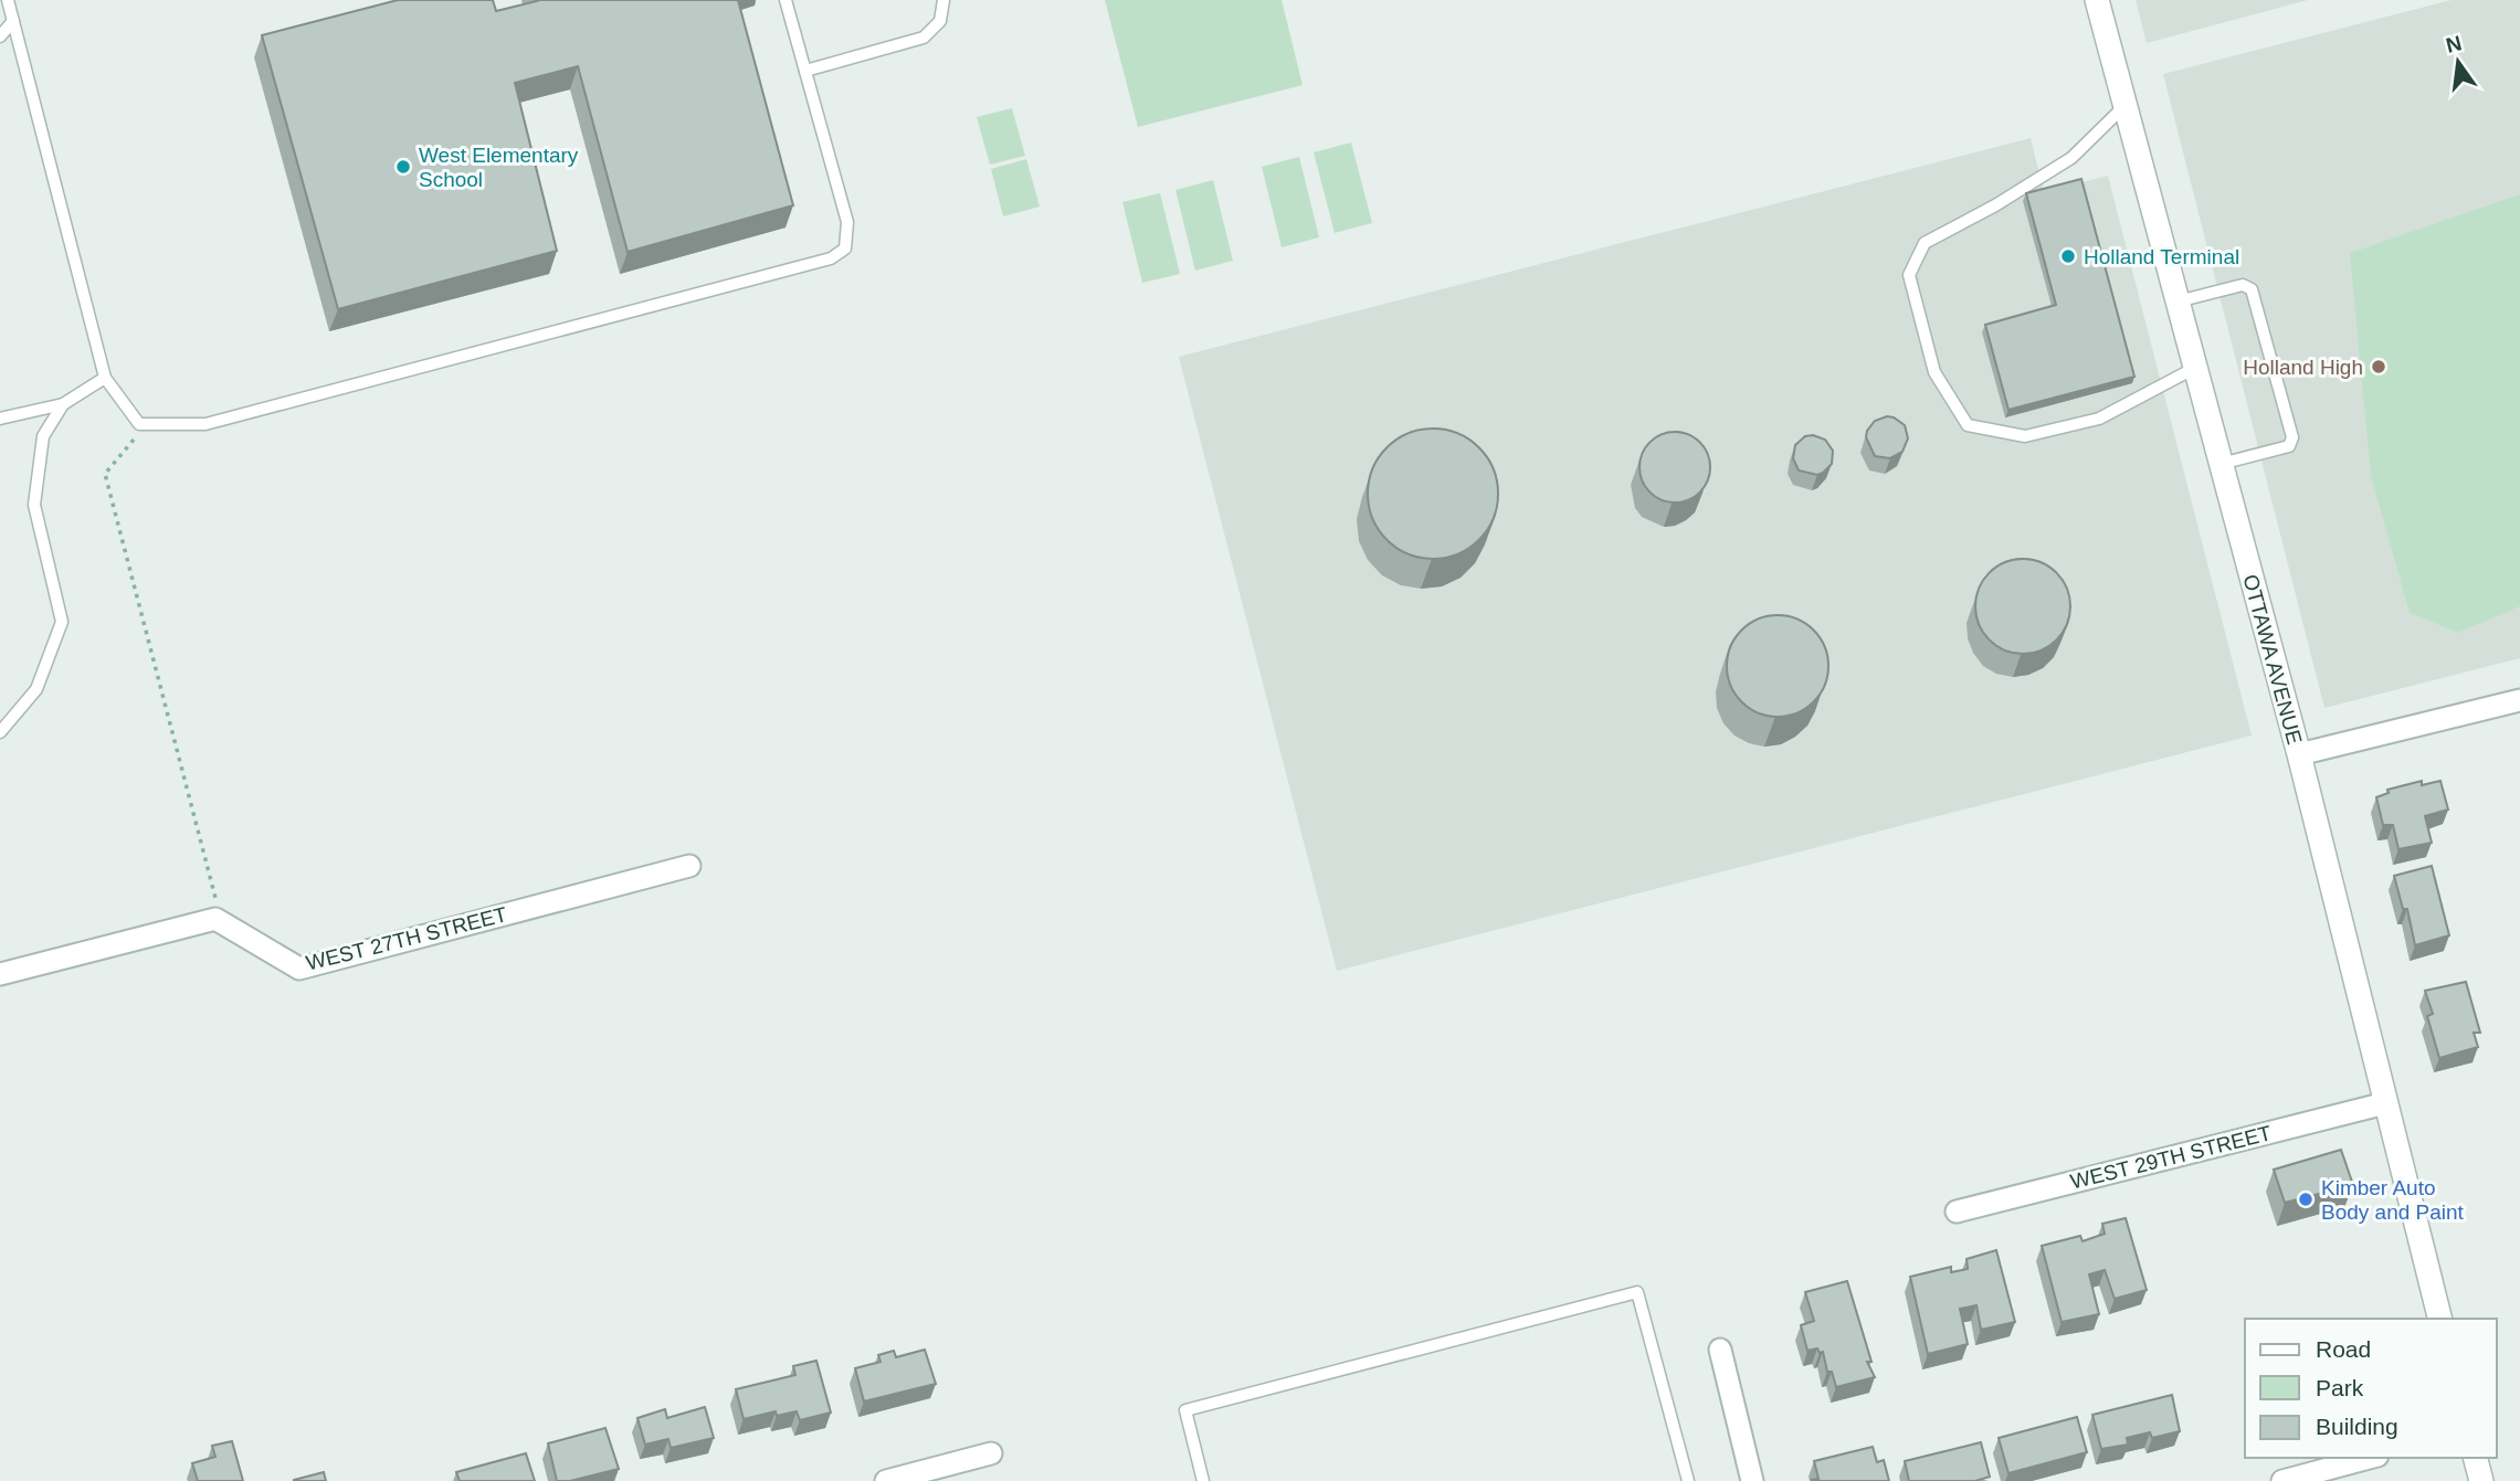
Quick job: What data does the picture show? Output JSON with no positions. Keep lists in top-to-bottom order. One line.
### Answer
{"streets":{"street":["OTTAWA AVENUE","WEST 27TH STREET","WEST 29TH STREET"]},"crossings":[["OTTAWA AVENUE","WEST 29TH STREET"]],"places":["West Elementary School","Holland Terminal","Holland High","Kimber Auto Body and Paint"],"legend":["Road","Park","Building"],"north":"top"}
